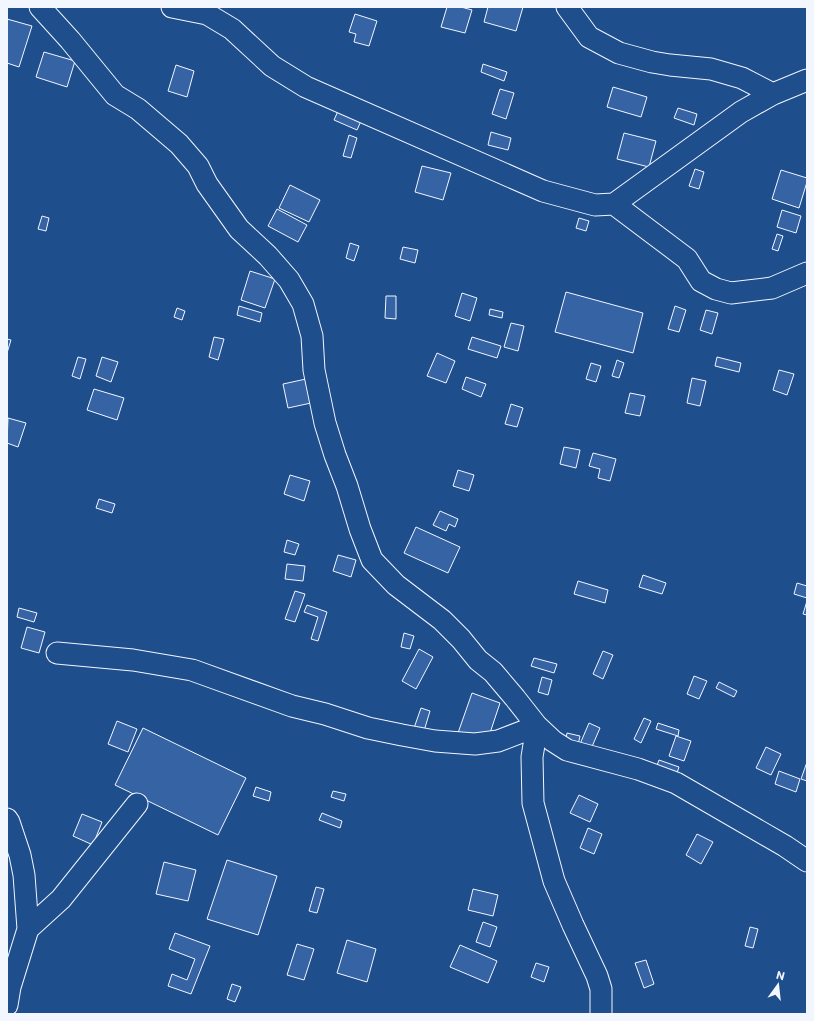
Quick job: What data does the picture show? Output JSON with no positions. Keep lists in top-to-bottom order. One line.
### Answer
{"north":"top"}
